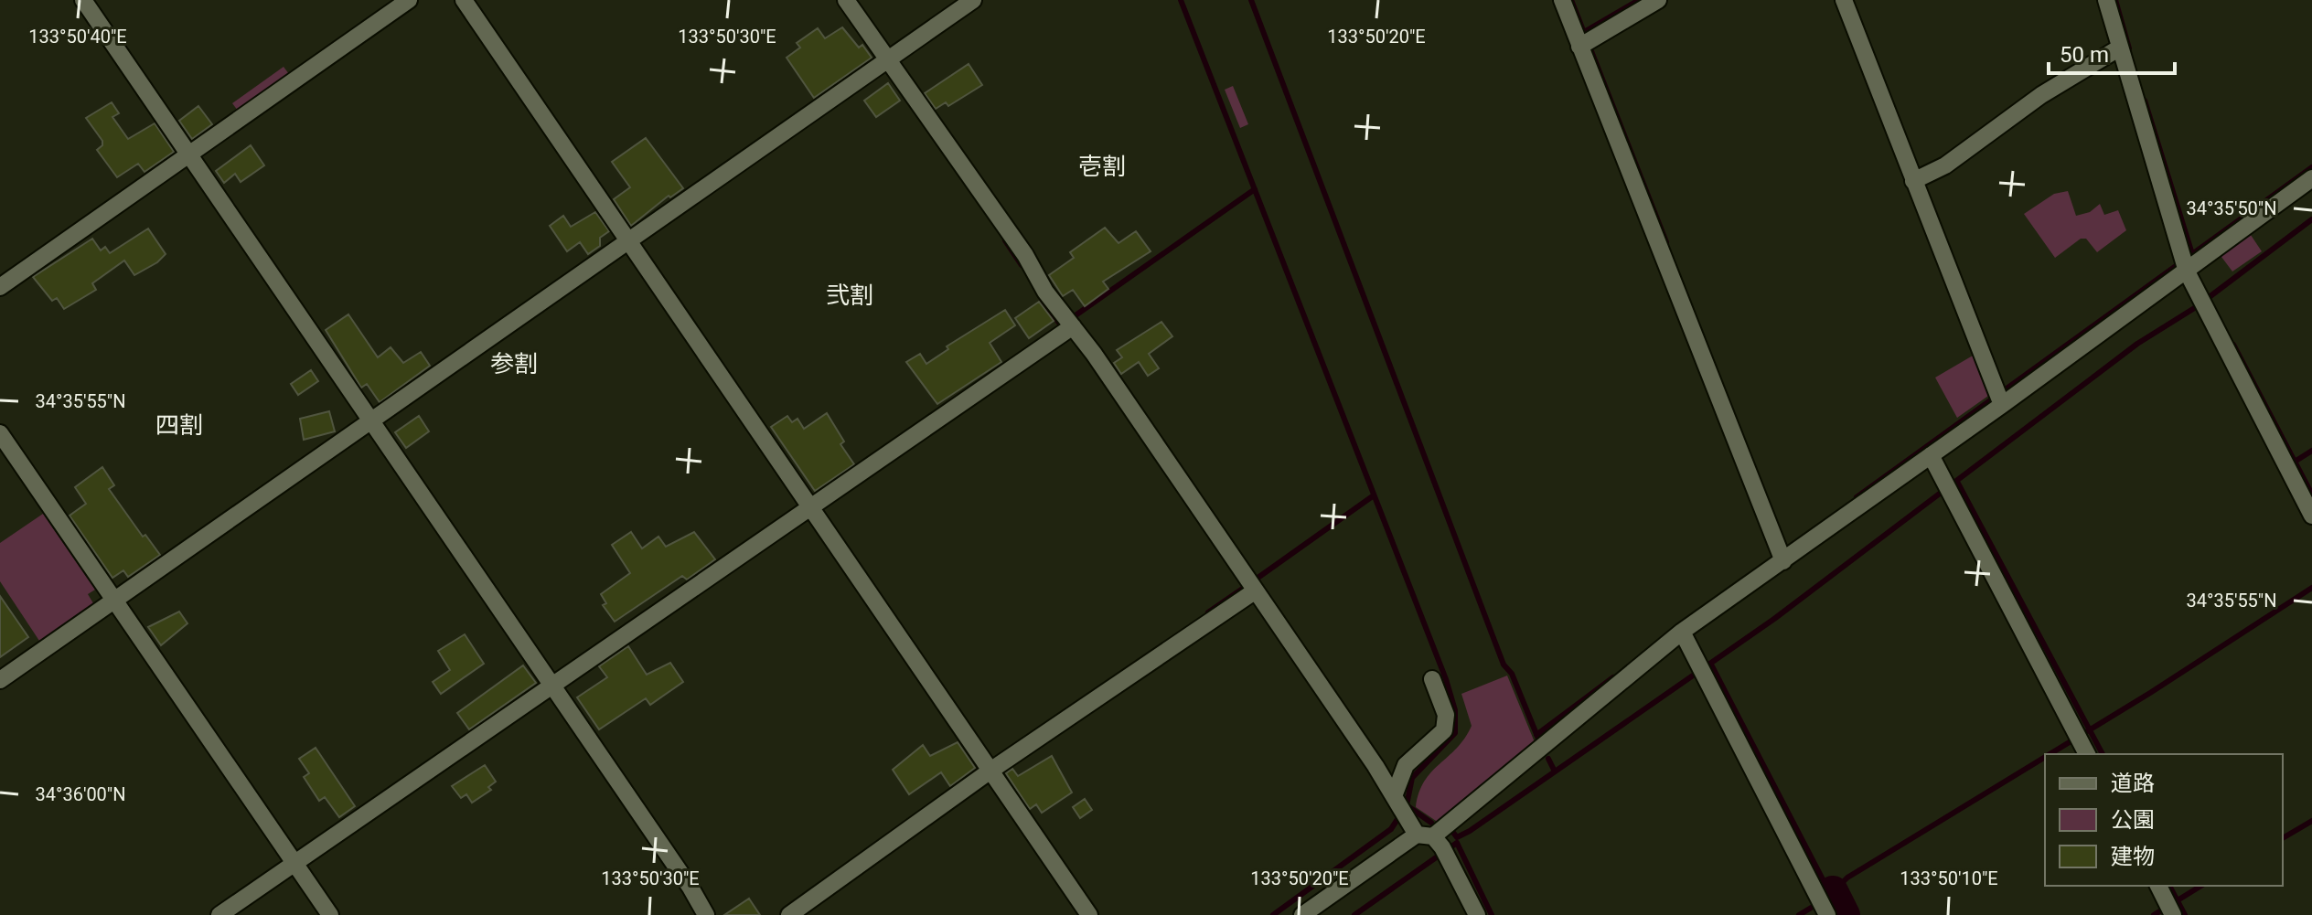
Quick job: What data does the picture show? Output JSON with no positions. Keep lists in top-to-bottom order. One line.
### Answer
{"districts":["壱割","弐割","参割","四割"],"legend":["道路","公園","建物"],"scale_bar":"50 m","coordinates":["133°50'30\"E","133°50'20\"E","133°50'40\"E","34°35'50\"N","34°35'55\"N","34°36'00\"N","133°50'10\"E"]}
